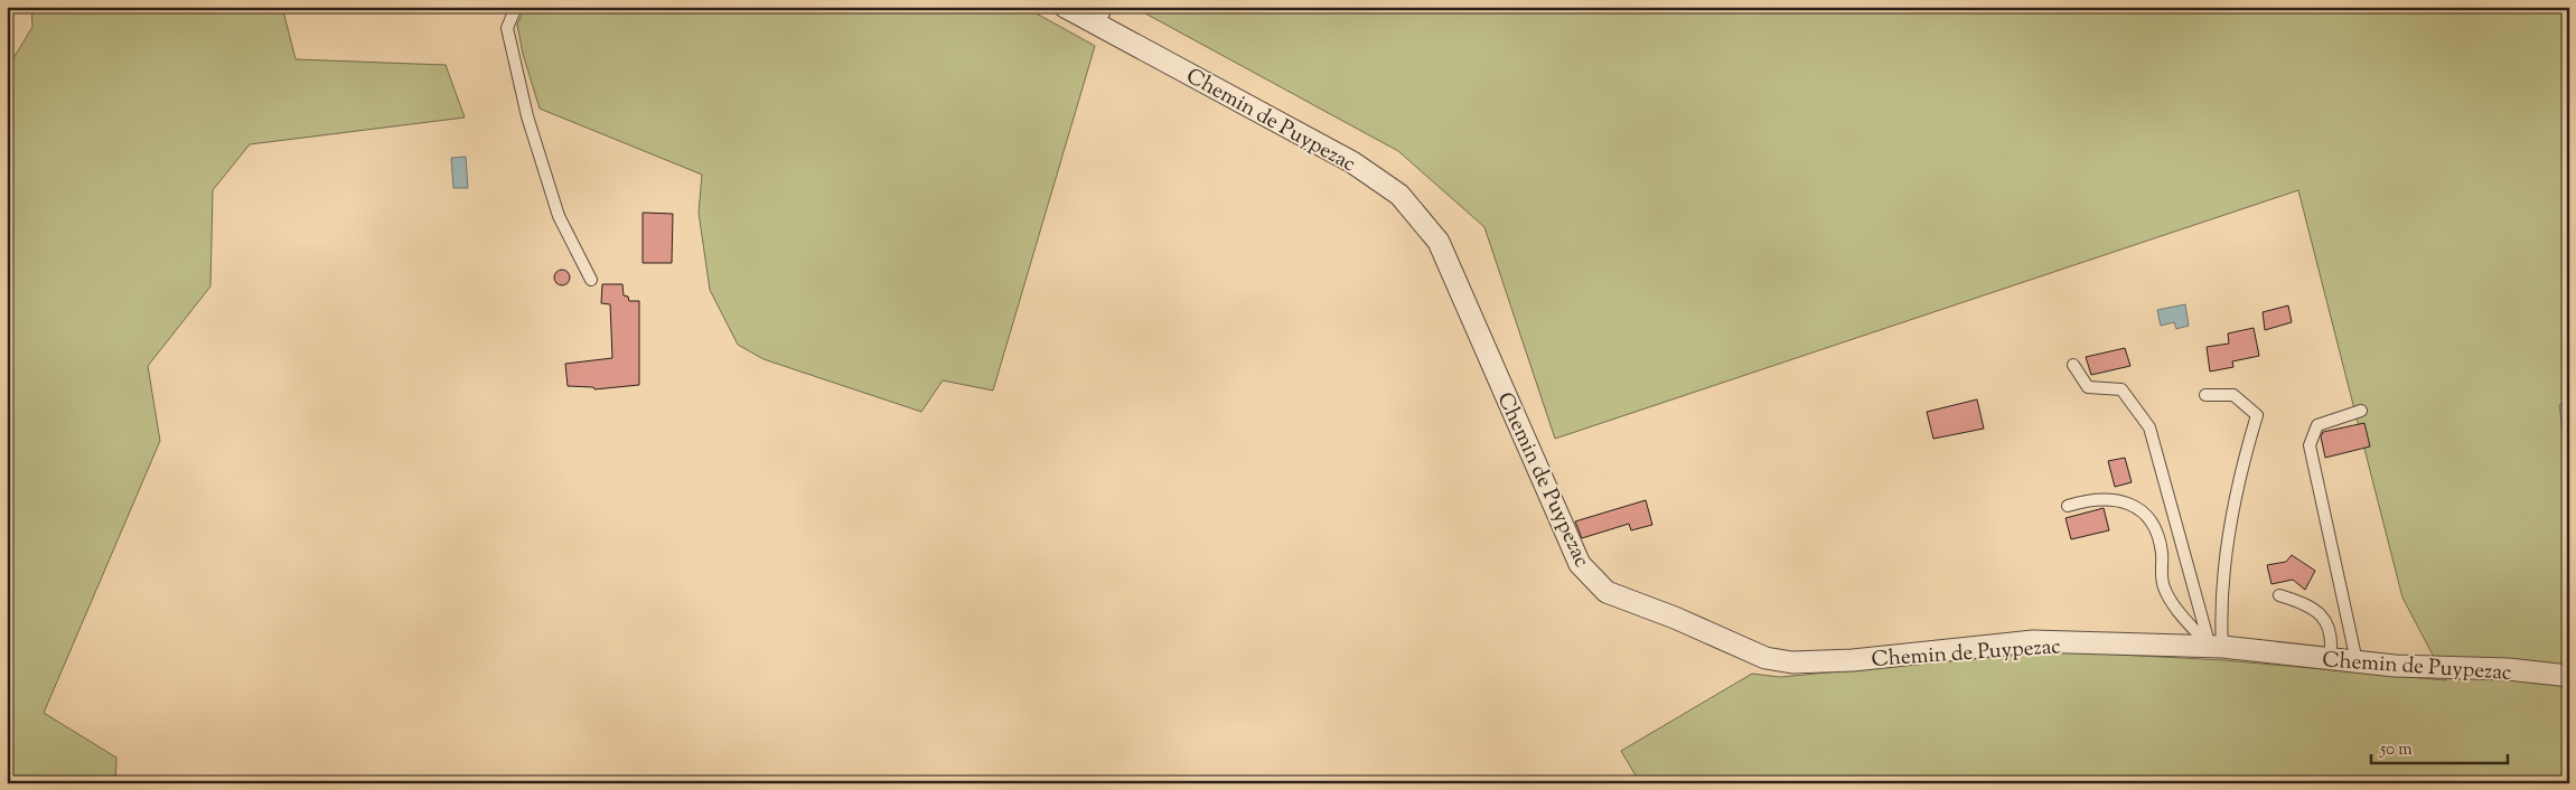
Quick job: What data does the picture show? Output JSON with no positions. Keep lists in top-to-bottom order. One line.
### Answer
{"streets":{"street":["Chemin de Puypezac"]},"scale_bar":"50 m"}
